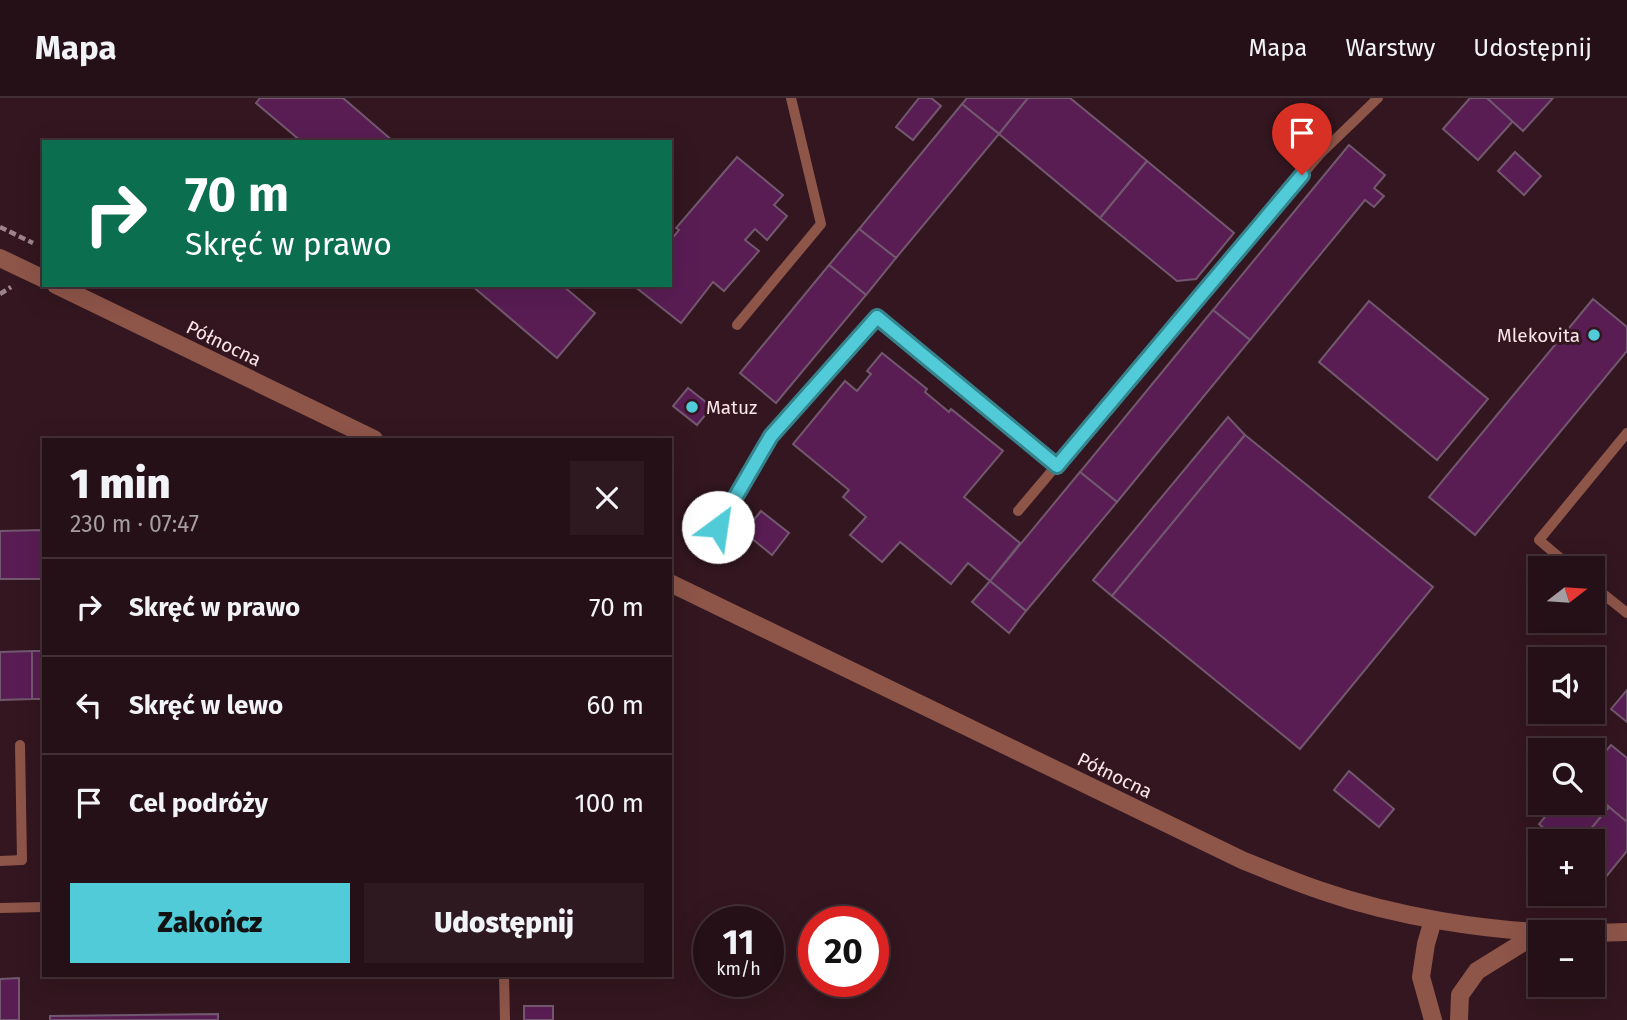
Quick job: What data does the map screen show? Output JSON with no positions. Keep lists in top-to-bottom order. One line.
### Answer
{"streets":{"street":["Północna"]},"places":["Mlekovita","Matuz"],"north":"right","page":{"header":"Mapa","nav":["Mapa","Warstwy","Udostępnij"],"turn":["70 m","Skręć w prawo"],"heading":["1 min","230 m · 07:47"],"map_buttons":["+","−"],"list":[{"name":"Skręć w prawo","value":"70 m"},{"name":"Skręć w lewo","value":"60 m"},{"name":"Cel podróży","value":"100 m"}],"buttons":["Zakończ","Udostępnij"],"speed":"11 km/h","limit":"20"}}
